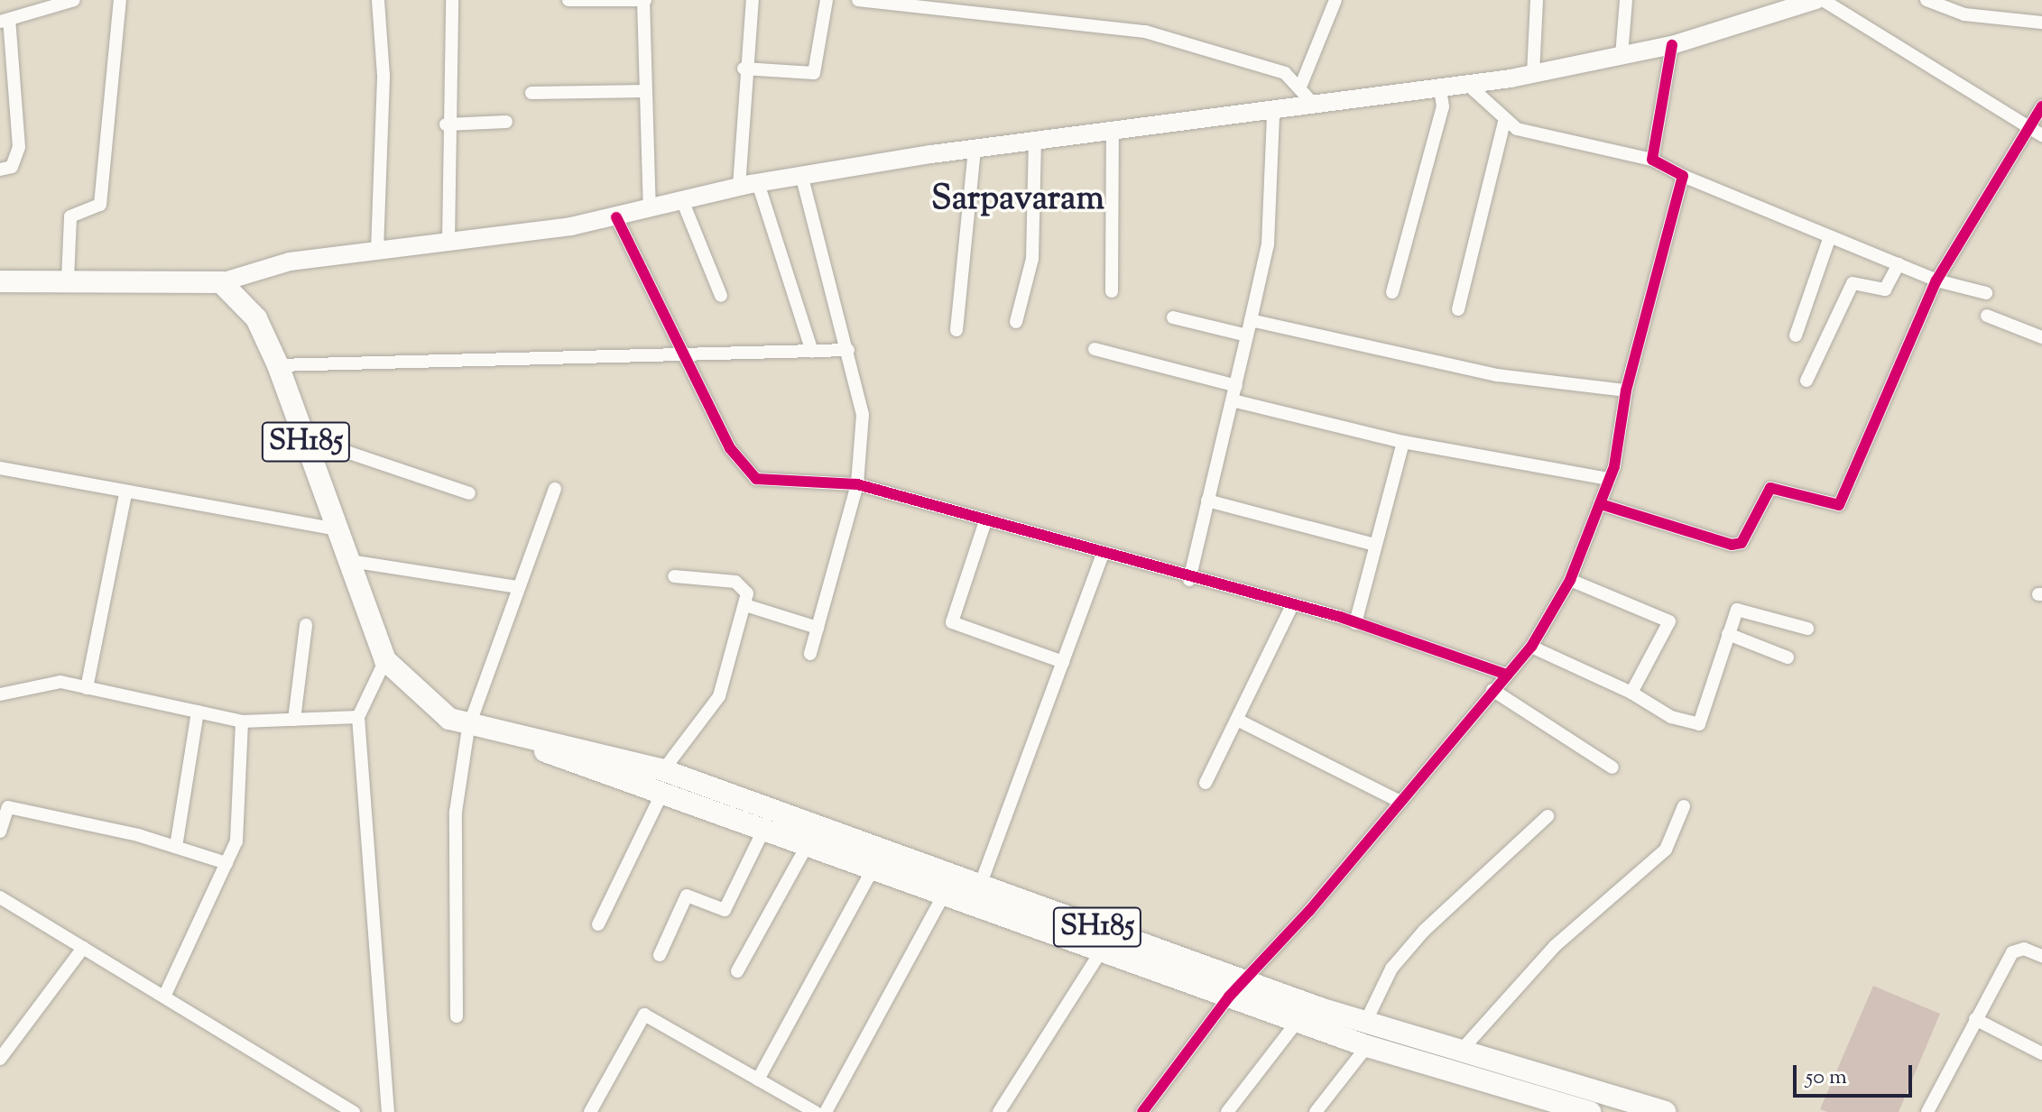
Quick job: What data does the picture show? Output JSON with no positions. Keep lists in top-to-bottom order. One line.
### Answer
{"streets":{"main road":["SH185"]},"districts":["Sarpavaram"],"scale_bar":"50 m"}
